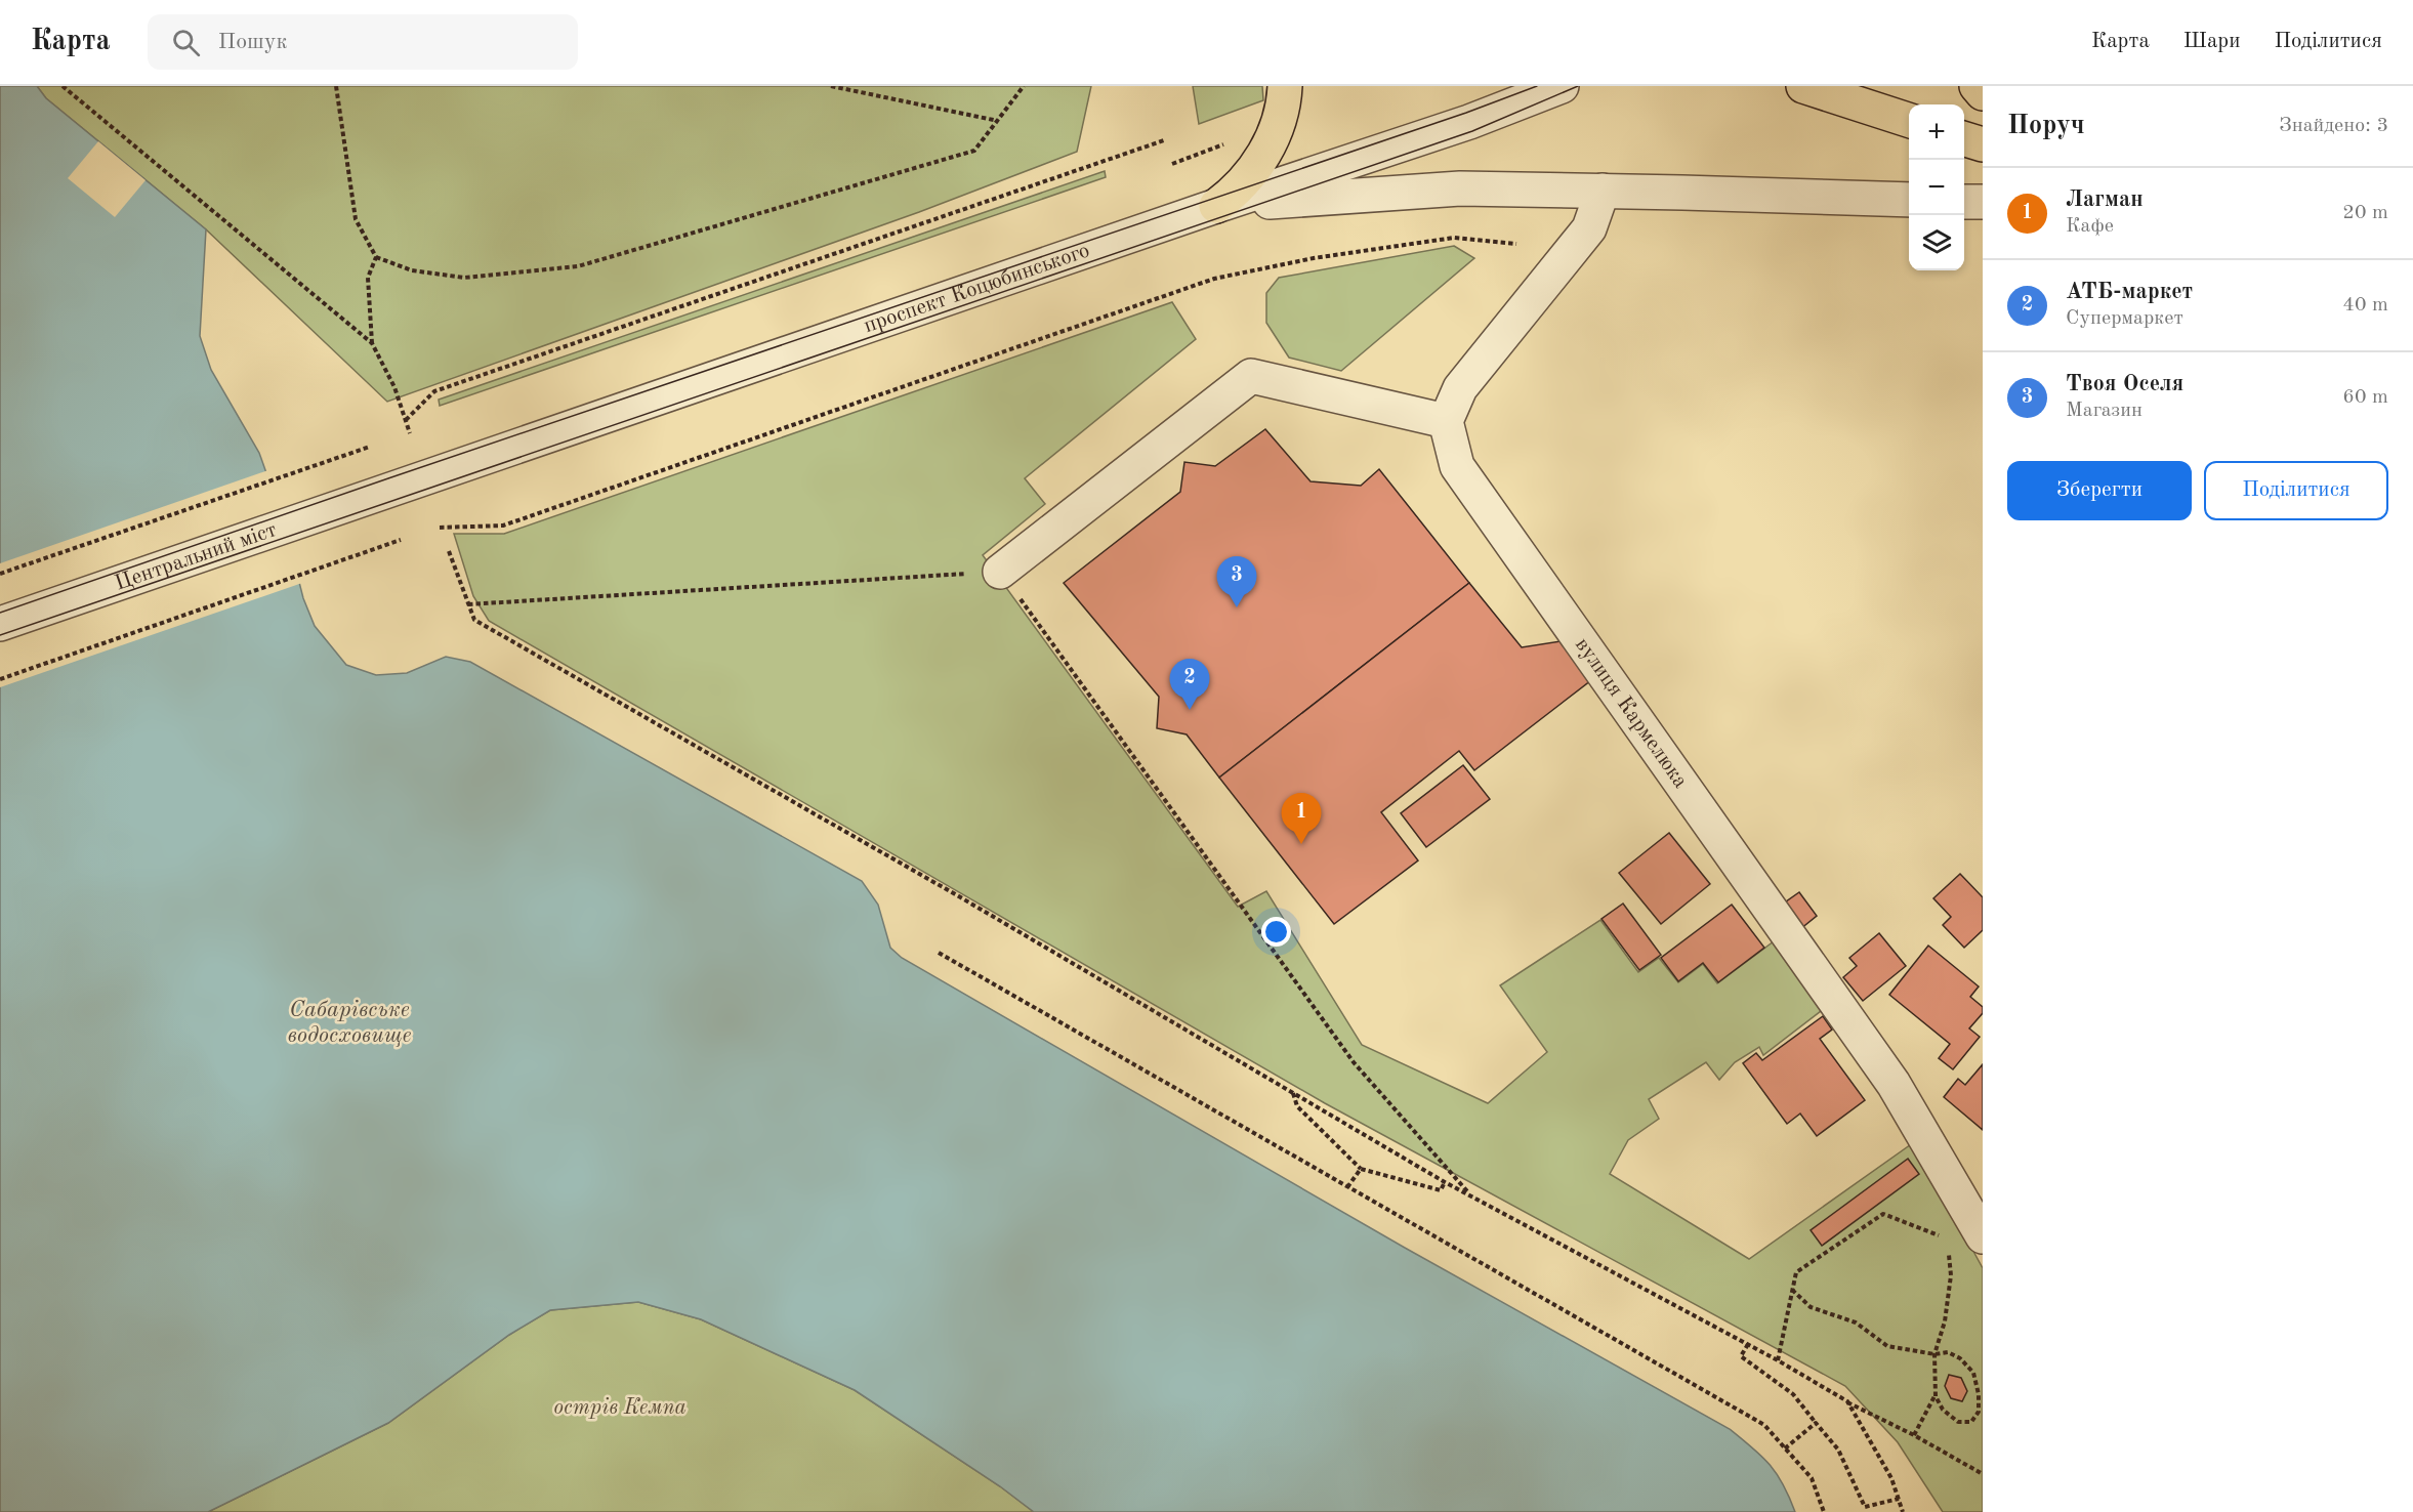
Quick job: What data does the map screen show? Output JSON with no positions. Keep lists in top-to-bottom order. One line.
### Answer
{"streets":{"street":["проспект Коцюбинського","Центральний міст","вулиця Кармелюка"]},"crossings":[["проспект Коцюбинського","Центральний міст"]],"water":["Сабарівське водосховище"],"parks":["острів Кемпа"],"page":{"header":"Карта","search":"Пошук","nav":["Карта","Шари","Поділитися"],"heading":["Поруч","Знайдено: 3"],"map_buttons":["+","−"],"list":[{"mark":"1","name":"Лагман","note":"Кафе","value":"20 m"},{"mark":"2","name":"АТБ-маркет","note":"Супермаркет","value":"40 m"},{"mark":"3","name":"Твоя Оселя","note":"Магазин","value":"60 m"}],"buttons":["Зберегти","Поділитися"],"pins":["3","2","1"]}}
